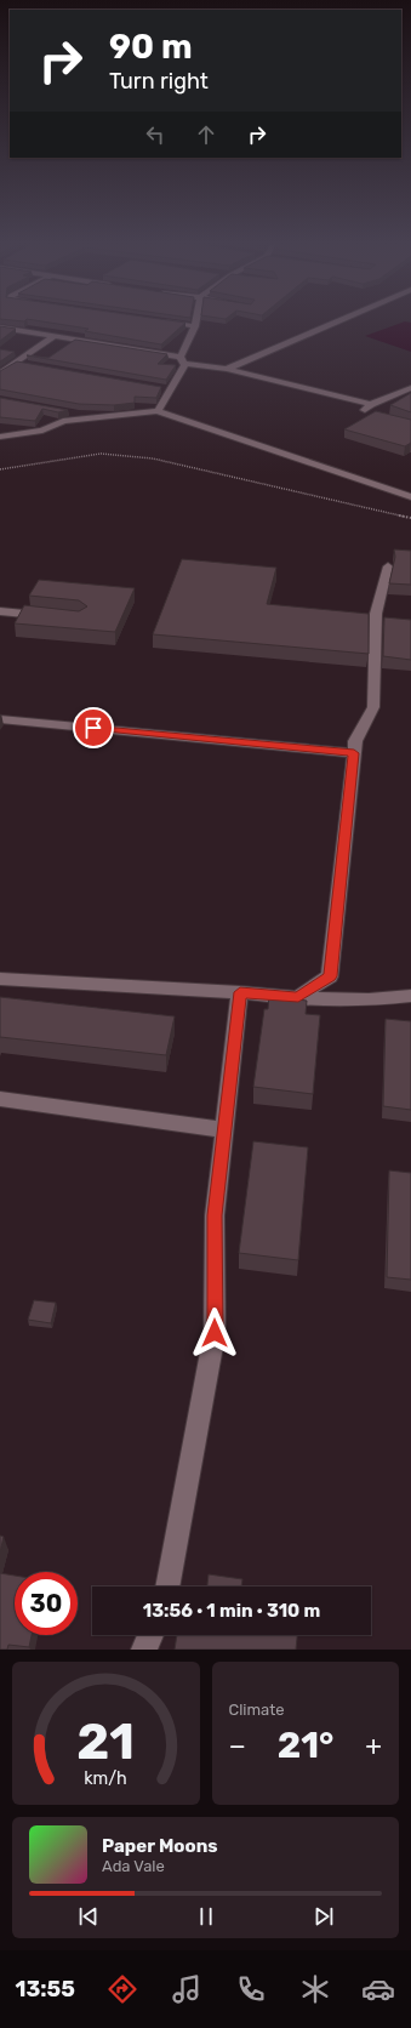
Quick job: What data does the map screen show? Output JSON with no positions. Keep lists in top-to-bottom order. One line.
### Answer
{"page":{"turn":["90 m","Turn right"],"limit":"30","trip":"13:56 · 1 min · 310 m","tile":"Climate","heat":["−","21°","+"],"song":["Paper Moons","Ada Vale"],"tabs":"13:55","gauge":["21","km/h"]}}
